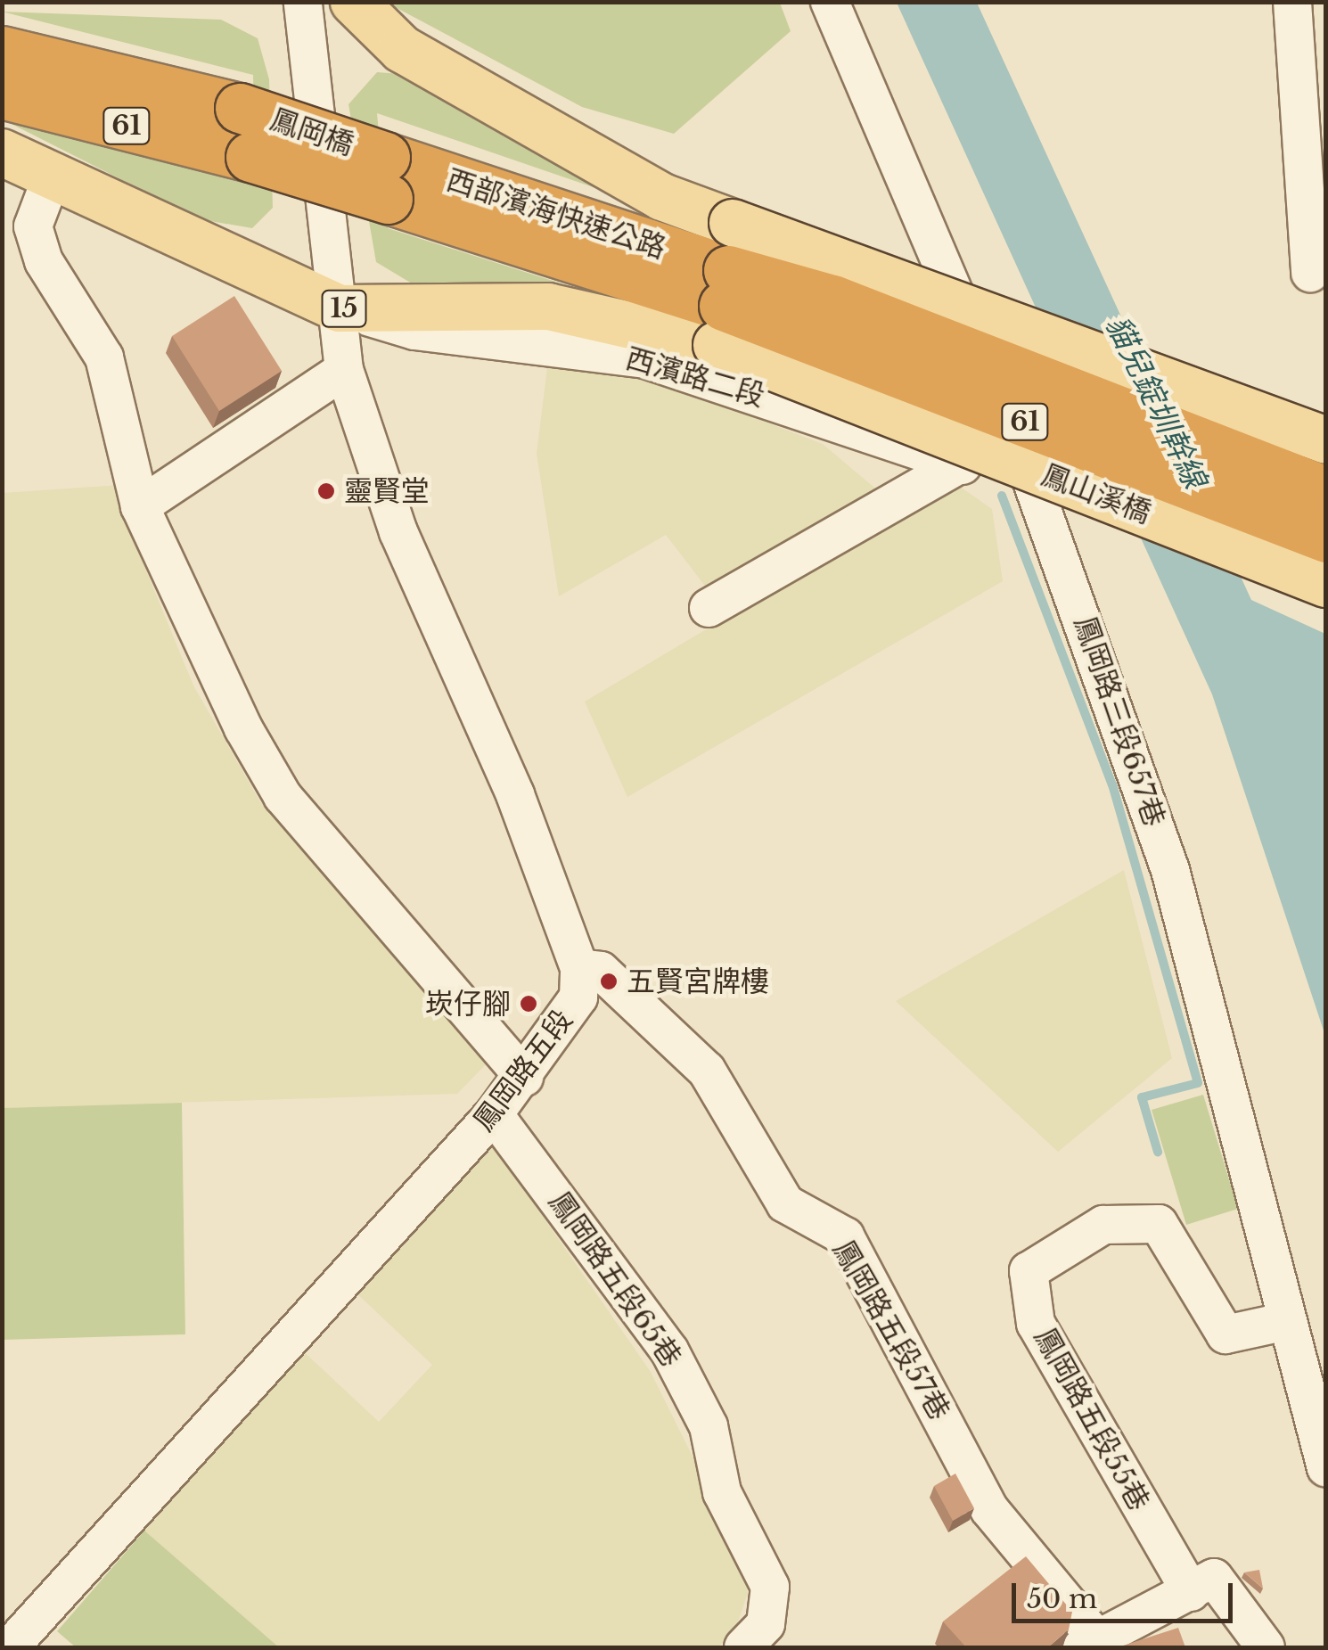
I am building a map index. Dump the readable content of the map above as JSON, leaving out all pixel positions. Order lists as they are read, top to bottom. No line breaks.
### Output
{"streets":{"highway":["61","鳳岡橋","西部濱海快速公路","鳳山溪橋"],"main road":["15","西濱路二段"],"street":["鳳岡路三段657巷","鳳岡路五段","鳳岡路五段65巷","鳳岡路五段57巷","鳳岡路五段55巷"]},"crossings":[["61","西部濱海快速公路"],["61","西濱路二段"],["61","鳳山溪橋"],["鳳岡橋","西部濱海快速公路"],["西部濱海快速公路","西濱路二段"],["西部濱海快速公路","鳳山溪橋"],["西濱路二段","鳳山溪橋"],["西濱路二段","鳳岡路三段657巷"],["鳳岡路三段657巷","鳳岡路五段55巷"],["鳳岡路五段","鳳岡路五段65巷"],["鳳岡路五段","鳳岡路五段57巷"]],"water":["貓兒錠圳幹線"],"places":["靈賢堂","五賢宮牌樓","崁仔腳"],"scale_bar":"50 m"}
